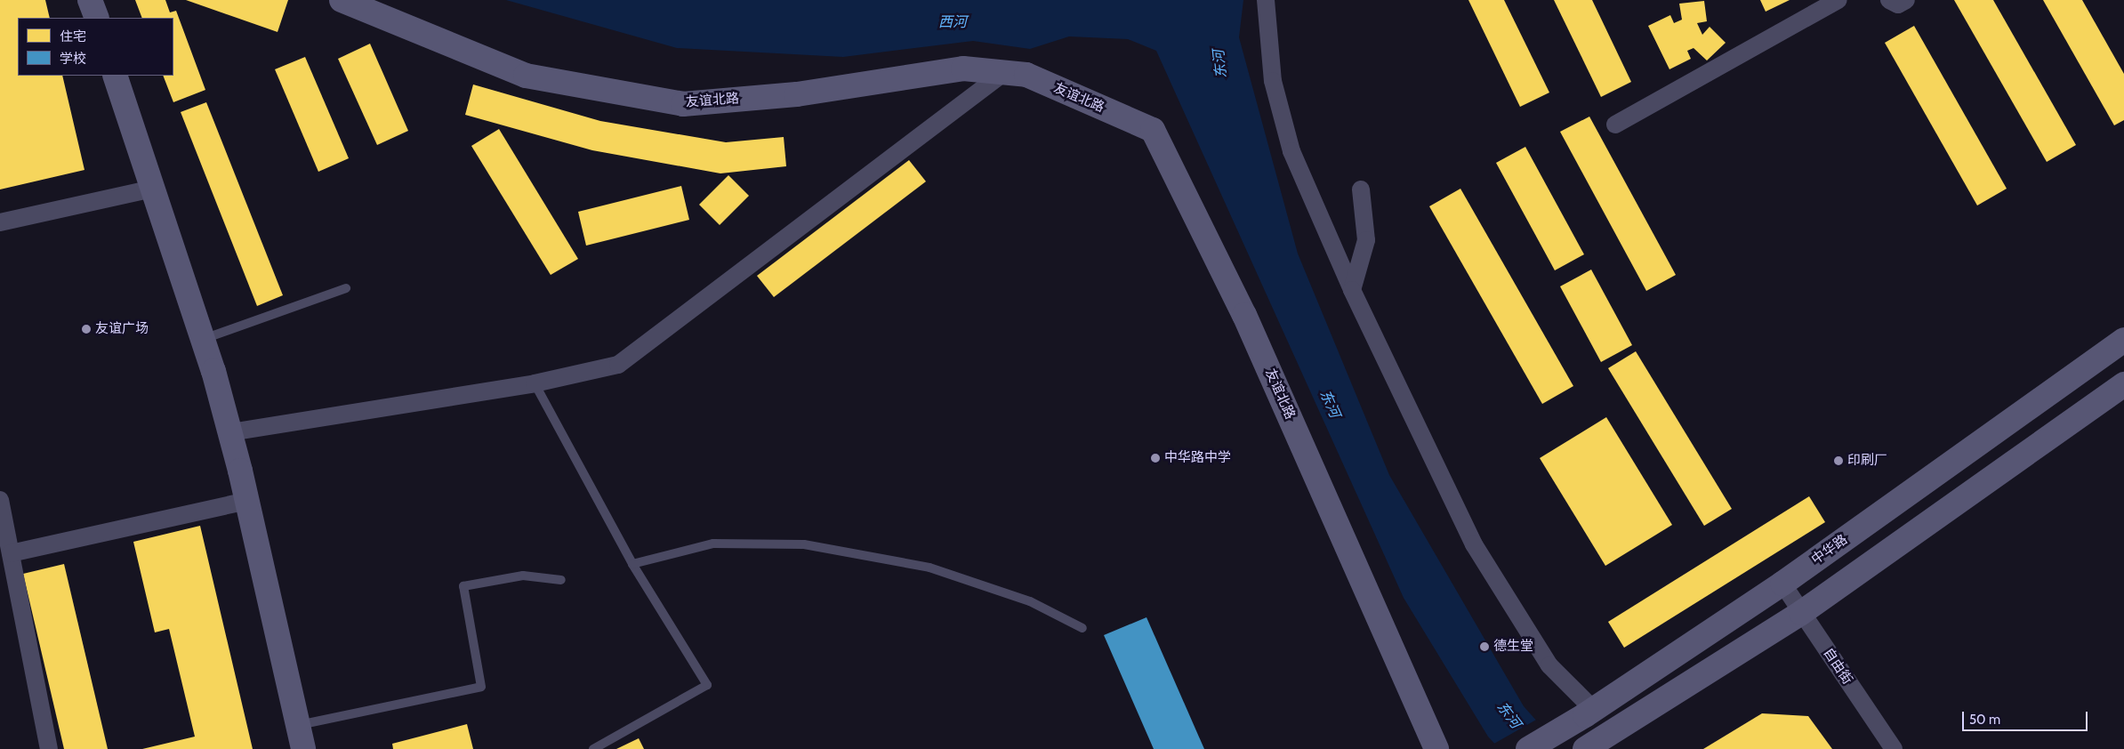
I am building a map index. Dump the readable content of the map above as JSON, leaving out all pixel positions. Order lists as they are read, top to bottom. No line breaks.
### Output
{"streets":{"street":["友谊北路","中华路","自由街"]},"crossings":[["中华路","自由街"]],"water":["西河","东河"],"places":["友谊广场","中华路中学","印刷厂","德生堂"],"legend":["住宅","学校"],"scale_bar":"50 m"}
